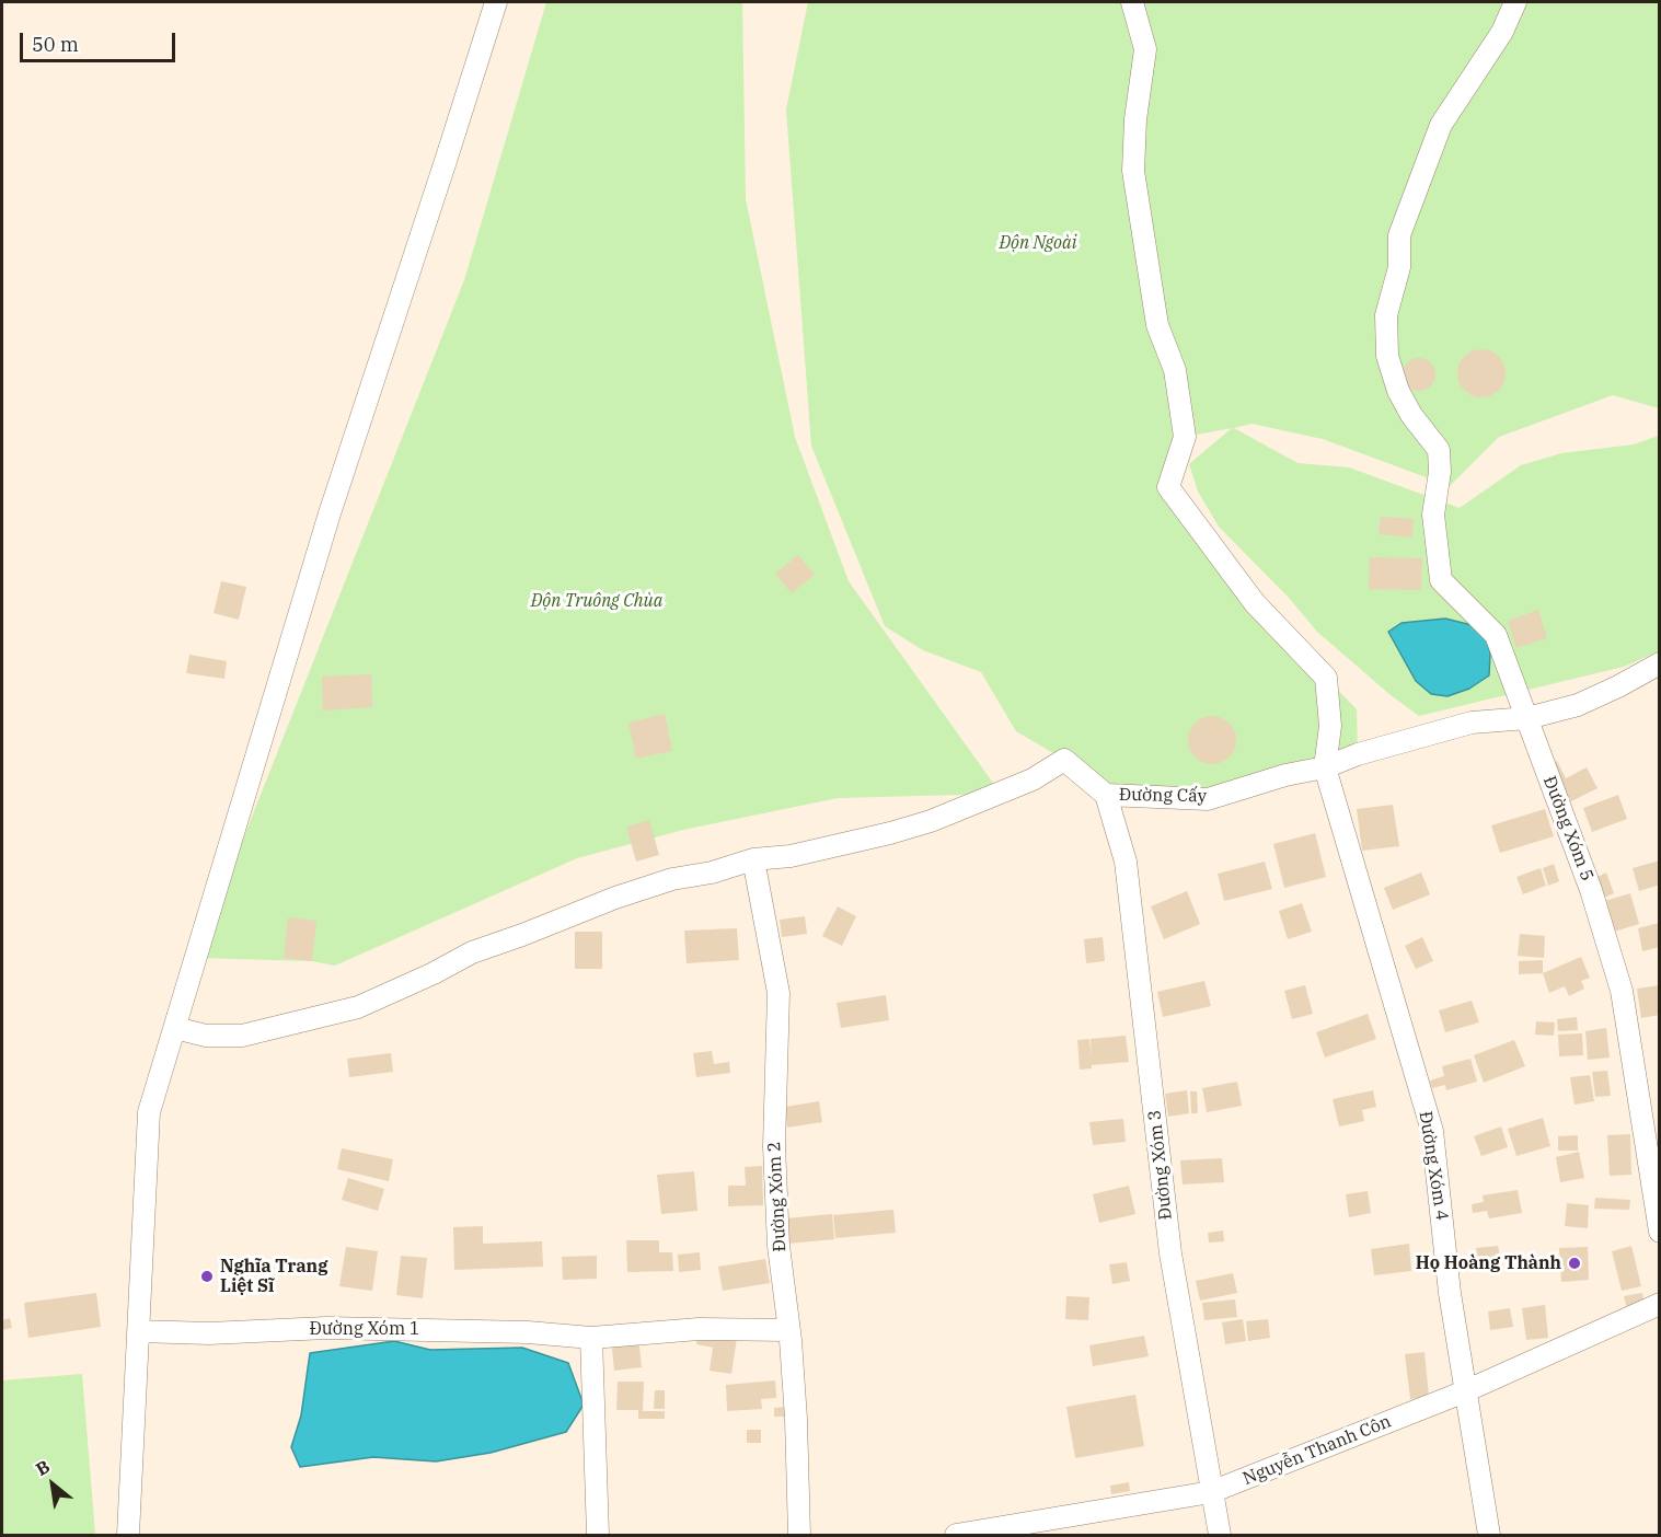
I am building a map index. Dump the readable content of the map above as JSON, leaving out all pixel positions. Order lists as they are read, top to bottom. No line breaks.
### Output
{"streets":{"street":["Đường Cấy","Đường Xóm 5","Đường Xóm 3","Đường Xóm 4","Đường Xóm 2","Đường Xóm 1","Nguyễn Thanh Côn"]},"crossings":[["Đường Cấy","Đường Xóm 5"],["Đường Cấy","Đường Xóm 3"],["Đường Cấy","Đường Xóm 4"],["Đường Cấy","Đường Xóm 2"],["Đường Xóm 3","Nguyễn Thanh Côn"],["Đường Xóm 4","Nguyễn Thanh Côn"],["Đường Xóm 2","Đường Xóm 1"]],"parks":["Độn Ngoài","Độn Truông Chùa"],"places":["Họ Hoàng Thành","Nghĩa Trang Liệt Sĩ"],"scale_bar":"50 m","north":"top left"}
